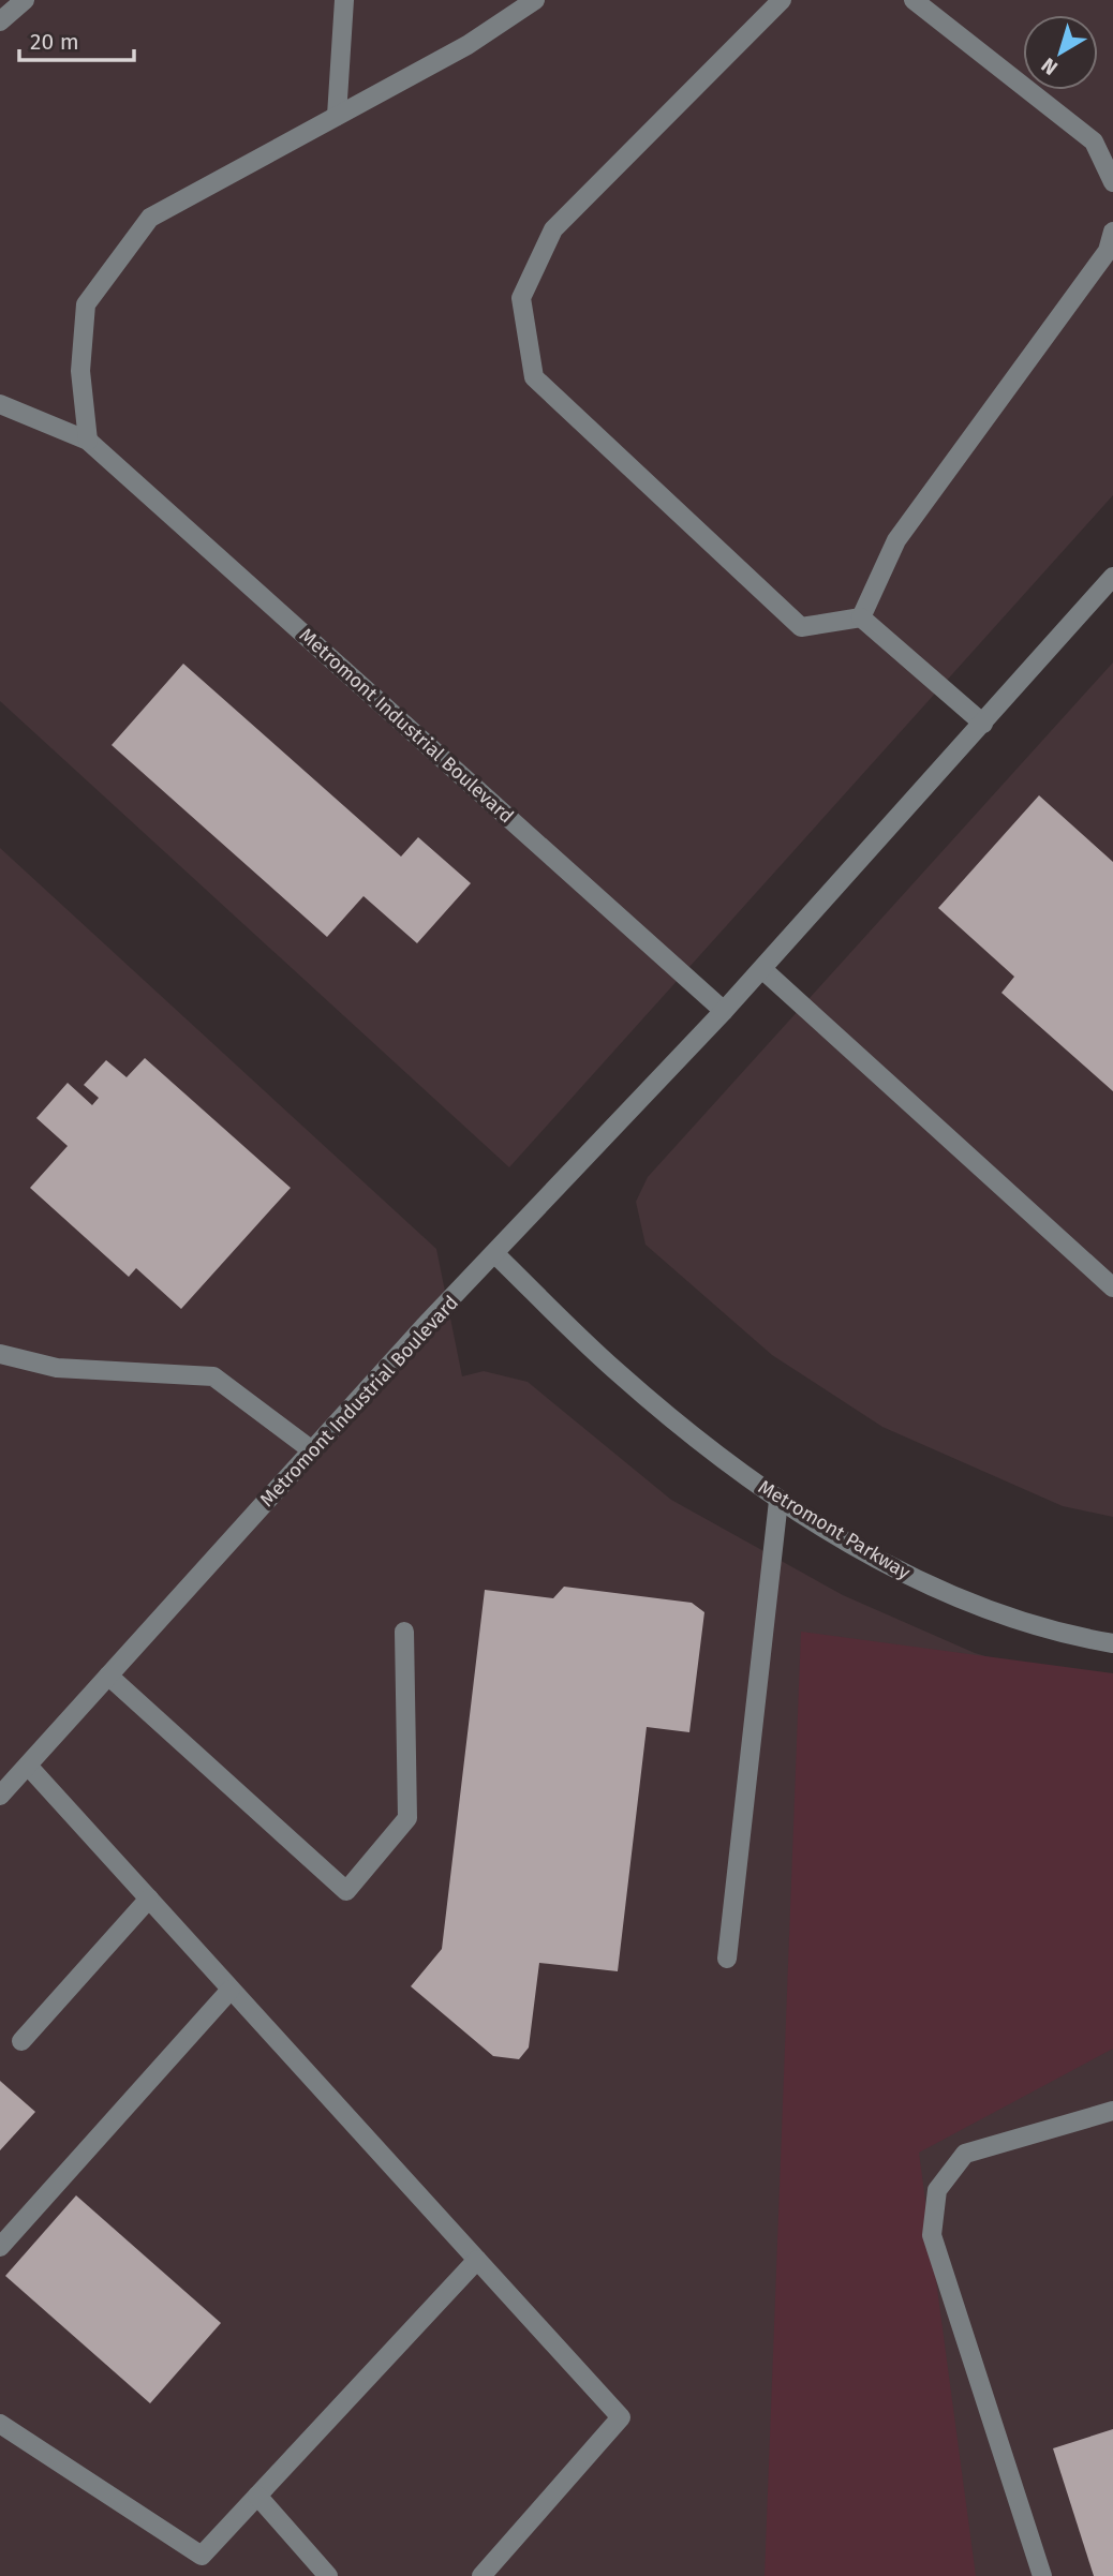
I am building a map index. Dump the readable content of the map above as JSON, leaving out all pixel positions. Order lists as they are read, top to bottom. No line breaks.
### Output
{"streets":{"street":["Metromont Industrial Boulevard","Metromont Parkway"]},"crossings":[["Metromont Industrial Boulevard","Metromont Parkway"]],"scale_bar":"20 m","north":"bottom left"}
